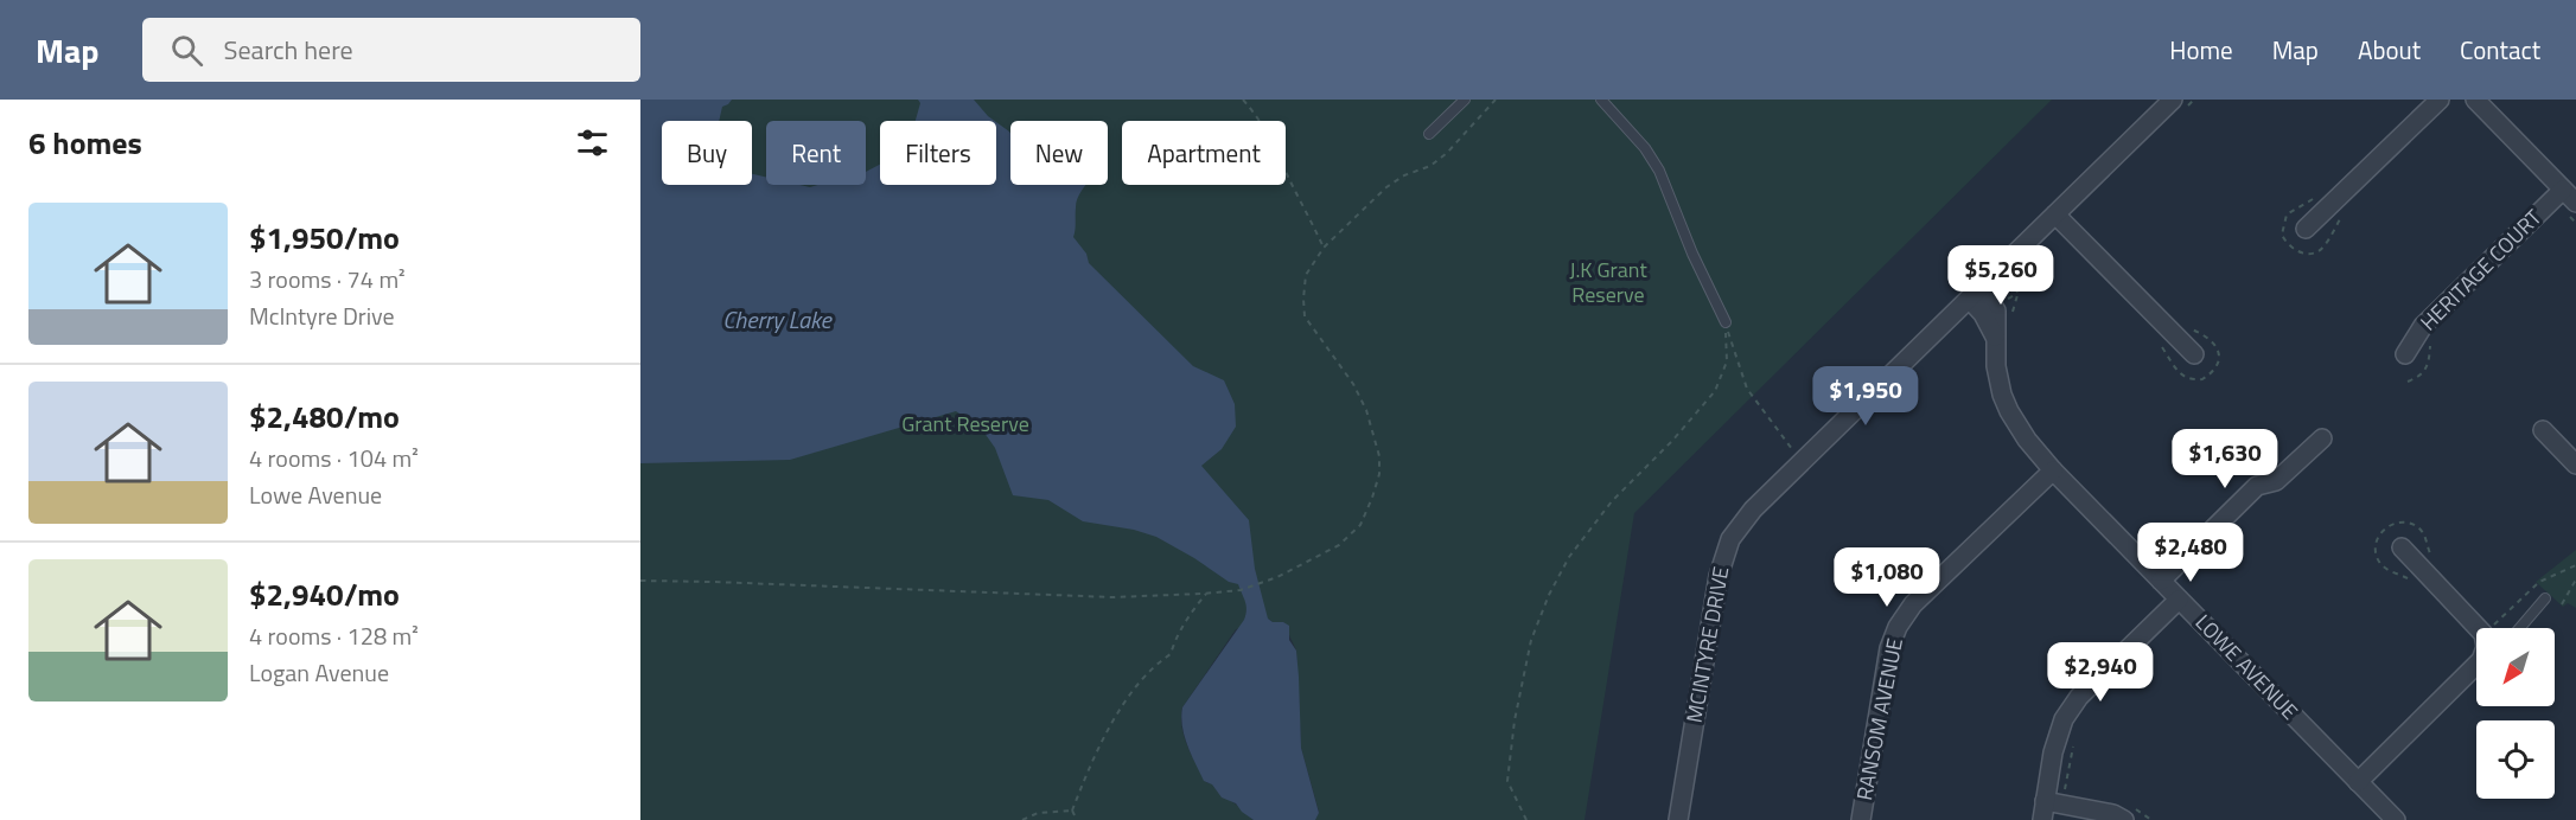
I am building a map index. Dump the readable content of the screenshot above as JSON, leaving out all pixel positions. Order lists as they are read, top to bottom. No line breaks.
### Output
{"streets":{"street":["HERITAGE COURT","MCINTYRE DRIVE","LOWE AVENUE","RANSOM AVENUE"]},"crossings":[["MCINTYRE DRIVE","LOWE AVENUE"],["LOWE AVENUE","RANSOM AVENUE"]],"water":["Cherry Lake"],"parks":["J.K Grant Reserve","Grant Reserve"],"north":"bottom left","page":{"header":"Map","search":"Search here","nav":["Home","Map","About","Contact"],"heading":"6 homes","chip":["Buy","Rent","Filters","New","Apartment"],"list":[{"name":"$1,950/mo","note":"3 rooms · 74 m² · McIntyre Drive"},{"name":"$2,480/mo","note":"4 rooms · 104 m² · Lowe Avenue"},{"name":"$2,940/mo","note":"4 rooms · 128 m² · Logan Avenue"}],"price":["$5,260","$1,950","$1,630","$2,480","$1,080","$2,940"]}}
